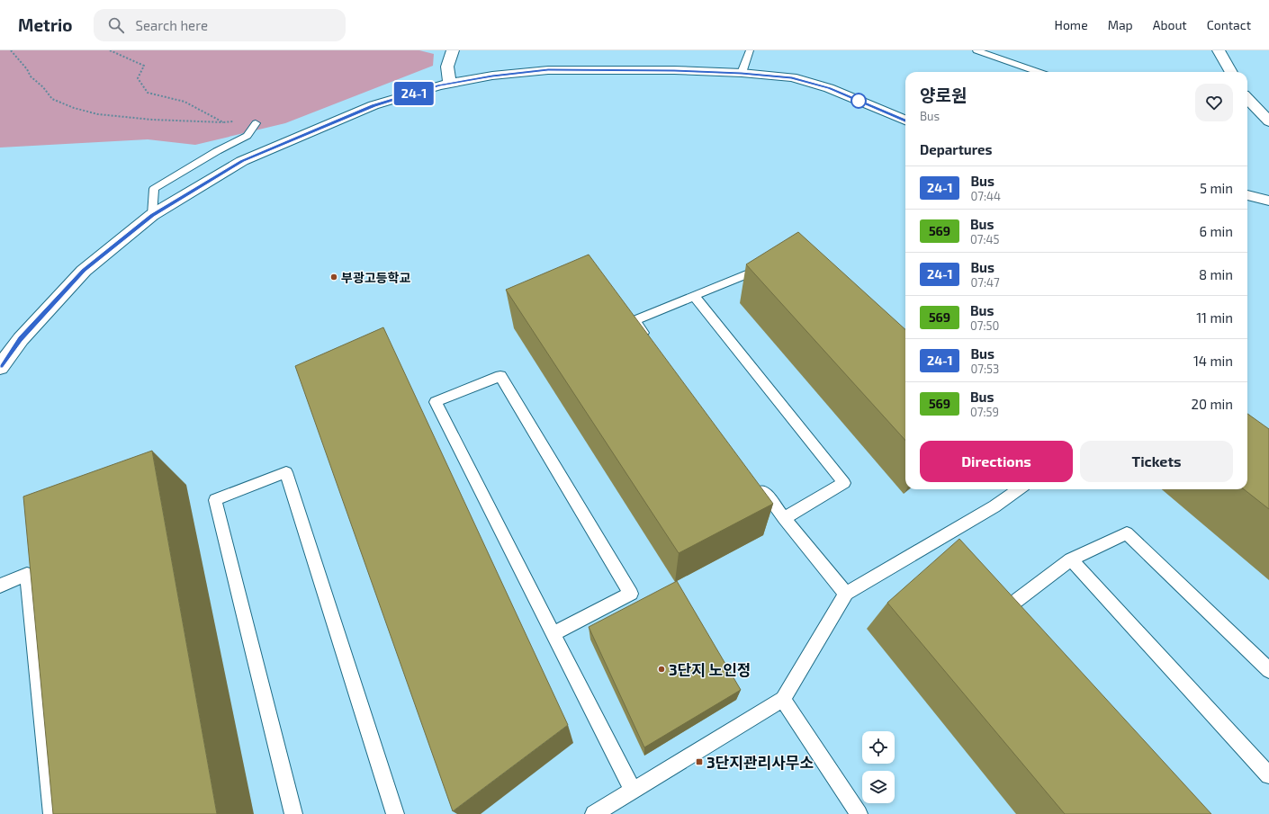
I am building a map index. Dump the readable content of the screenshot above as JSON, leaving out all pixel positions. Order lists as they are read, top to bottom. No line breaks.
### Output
{"places":{"other":["부광고등학교","3단지 노인정"],"transit":["3단지관리사무소"]},"lines":["bus line 24-1"],"page":{"header":"Metrio","search":"Search here","nav":["Home","Map","About","Contact"],"on_map":"24-1","heading":[["양로원","Bus"],"Departures"],"list":[{"mark":"24-1","name":"Bus","note":"07:44","value":"5 min"},{"mark":"569","name":"Bus","note":"07:45","value":"6 min"},{"mark":"24-1","name":"Bus","note":"07:47","value":"8 min"},{"mark":"569","name":"Bus","note":"07:50","value":"11 min"},{"mark":"24-1","name":"Bus","note":"07:53","value":"14 min"},{"mark":"569","name":"Bus","note":"07:59","value":"20 min"}],"buttons":["Directions","Tickets"]}}
